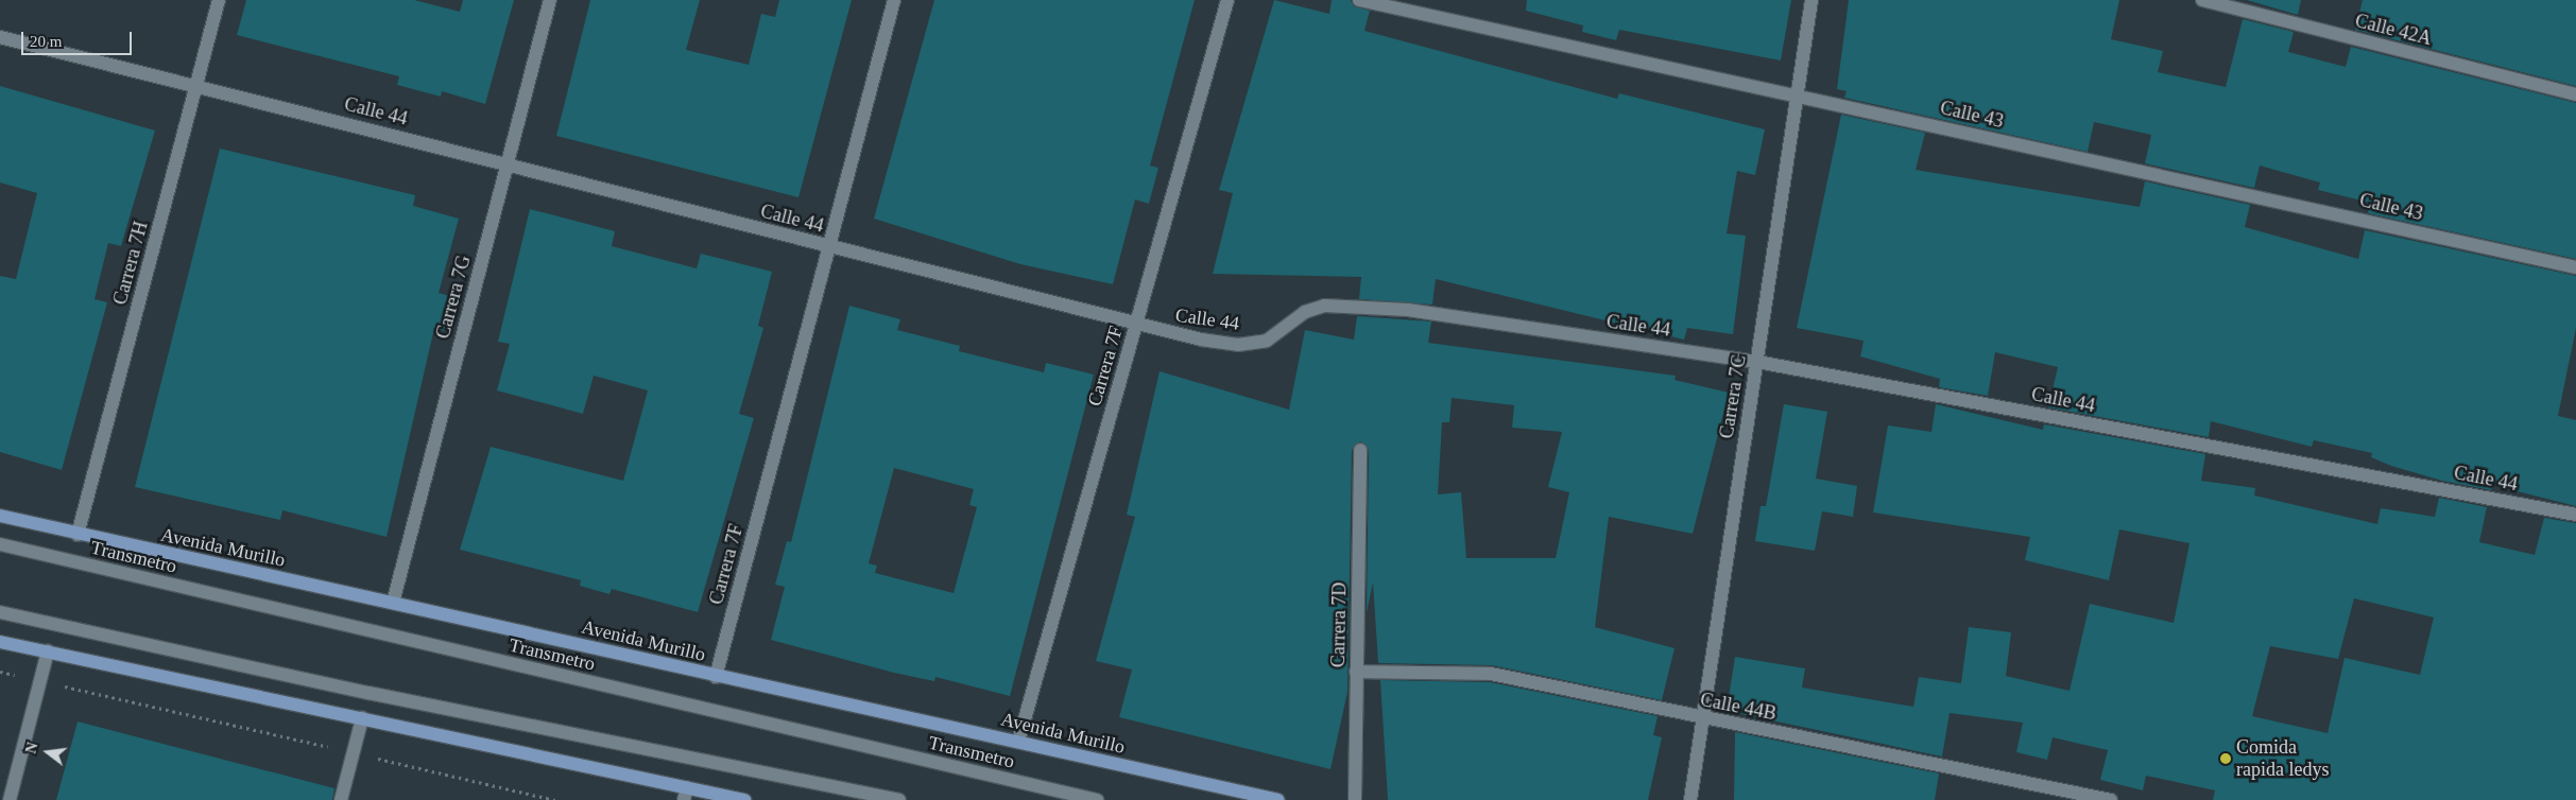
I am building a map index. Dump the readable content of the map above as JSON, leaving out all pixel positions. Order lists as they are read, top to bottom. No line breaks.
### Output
{"streets":{"main road":["Avenida Murillo"],"street":["Calle 42A","Calle 44","Calle 43","Carrera 7H","Carrera 7G","Carrera 7F","Carrera 7C","Transmetro","Carrera 7D","Calle 44B"]},"crossings":[["Calle 44","Carrera 7H"],["Calle 44","Carrera 7G"],["Calle 44","Carrera 7F"],["Calle 44","Carrera 7C"],["Calle 43","Carrera 7C"],["Carrera 7H","Avenida Murillo"],["Carrera 7G","Avenida Murillo"],["Carrera 7F","Avenida Murillo"],["Carrera 7C","Calle 44B"],["Carrera 7D","Calle 44B"]],"places":["Comida rapida ledys"],"scale_bar":"20 m","north":"left"}
